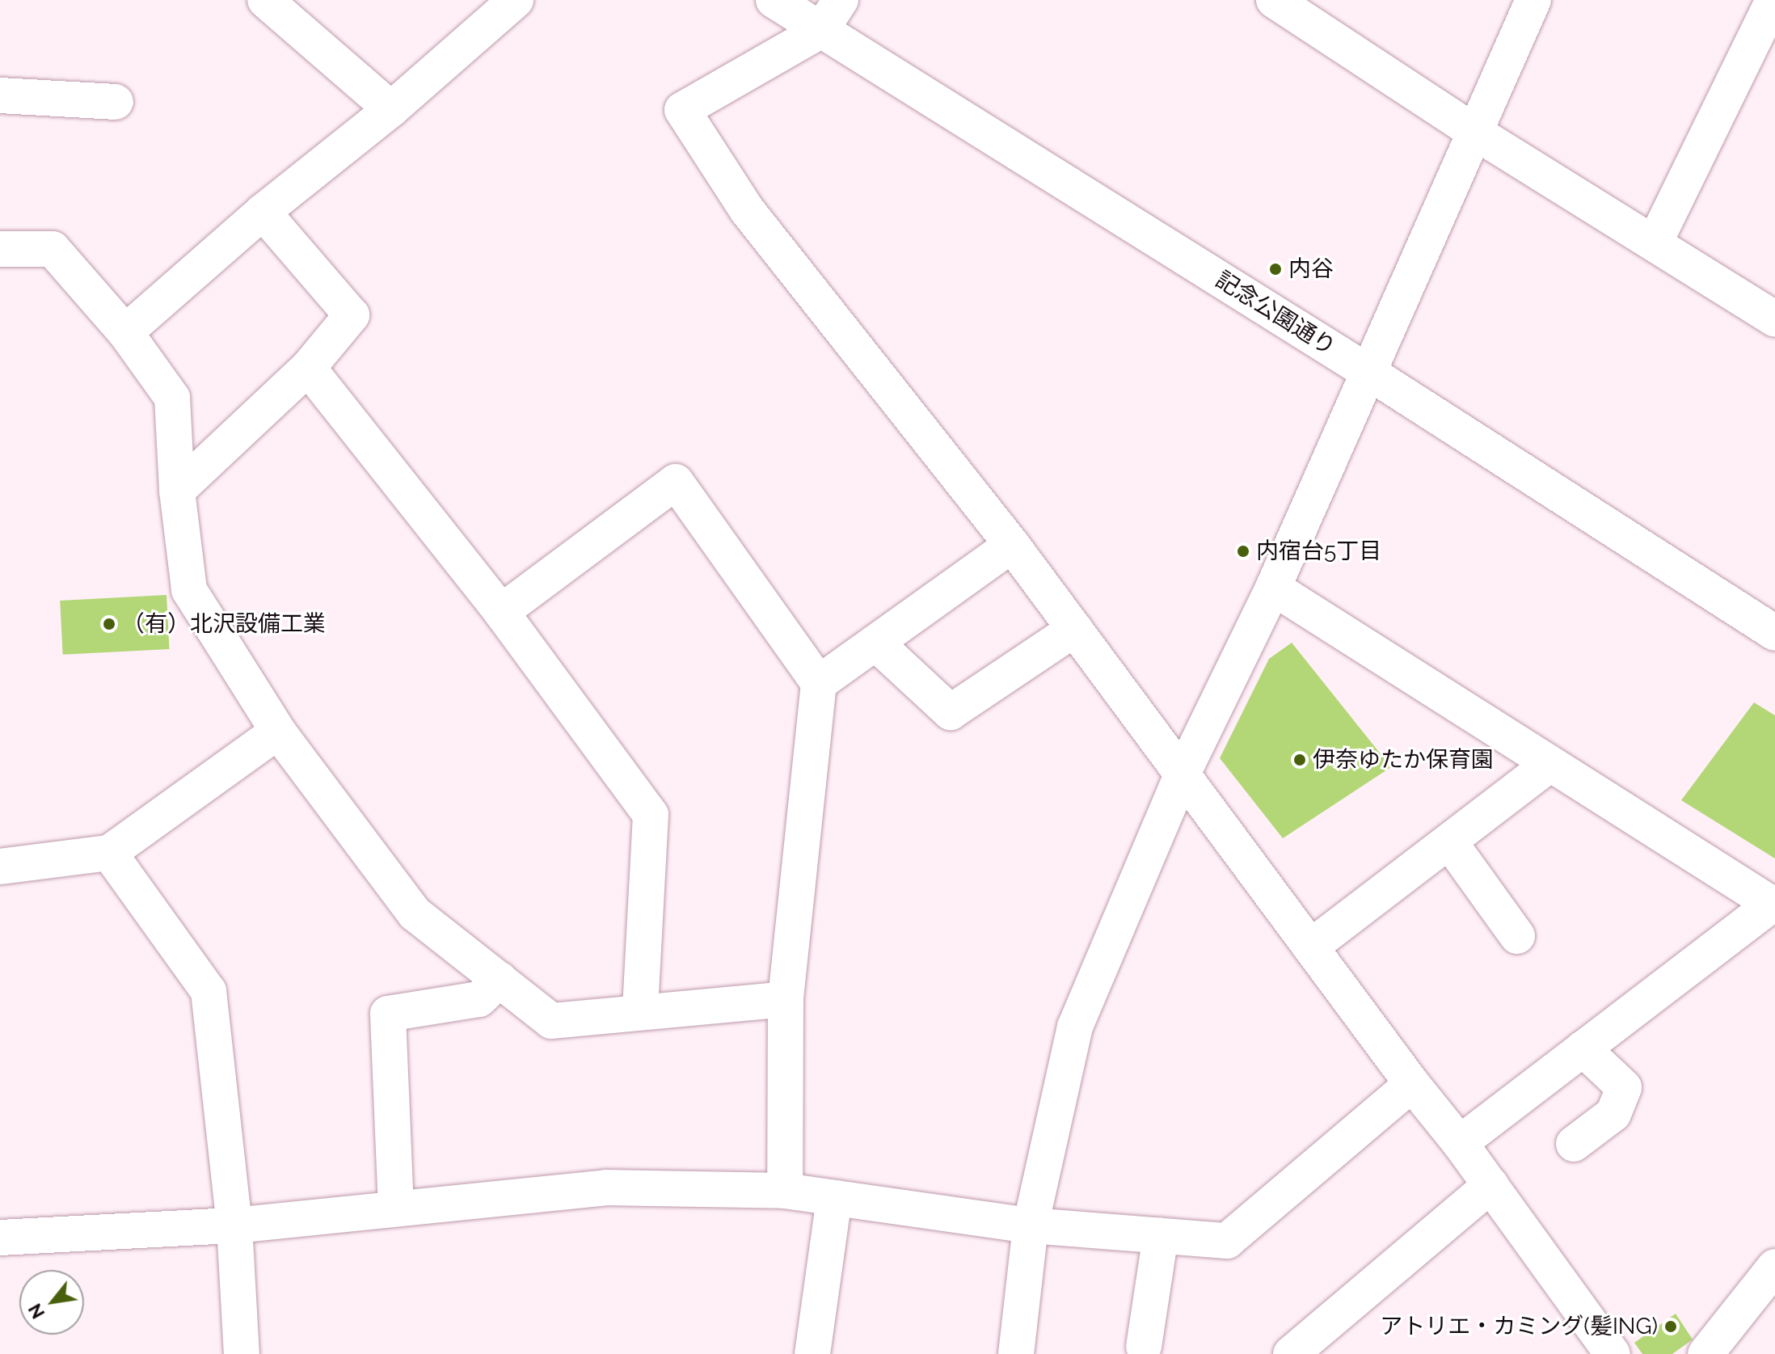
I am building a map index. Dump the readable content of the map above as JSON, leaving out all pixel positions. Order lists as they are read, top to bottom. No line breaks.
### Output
{"streets":{"street":["記念公園通り"]},"places":["内谷","内宿台5丁目","（有）北沢設備工業","伊奈ゆたか保育園","アトリエ・カミング(髪ING)"],"north":"bottom left"}
